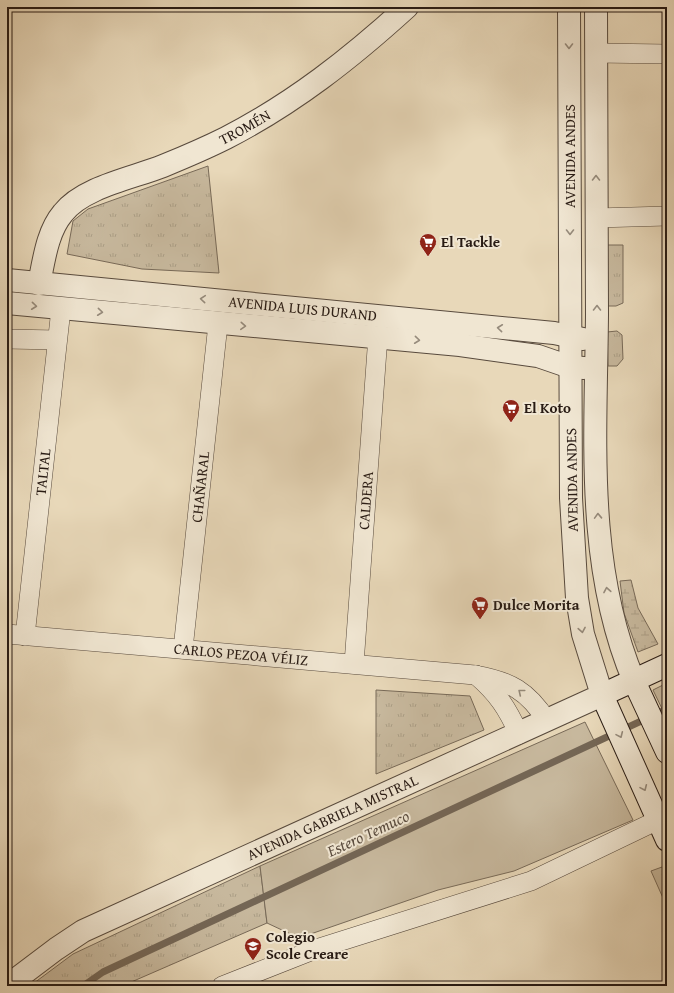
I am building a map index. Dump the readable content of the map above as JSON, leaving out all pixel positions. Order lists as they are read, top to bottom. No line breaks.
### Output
{"streets":{"street":["TROMÉN","AVENIDA ANDES","AVENIDA LUIS DURAND","TALTAL","CHAÑARAL","CALDERA","CARLOS PEZOA VÉLIZ","AVENIDA GABRIELA MISTRAL"]},"crossings":[["TROMÉN","AVENIDA LUIS DURAND"],["AVENIDA ANDES","AVENIDA LUIS DURAND"],["AVENIDA ANDES","AVENIDA GABRIELA MISTRAL"],["AVENIDA LUIS DURAND","TALTAL"],["AVENIDA LUIS DURAND","CHAÑARAL"],["AVENIDA LUIS DURAND","CALDERA"],["TALTAL","CARLOS PEZOA VÉLIZ"],["CHAÑARAL","CARLOS PEZOA VÉLIZ"],["CALDERA","CARLOS PEZOA VÉLIZ"],["CARLOS PEZOA VÉLIZ","AVENIDA GABRIELA MISTRAL"]],"water":["Estero Temuco"],"places":{"supermarket":["El Tackle","El Koto","Dulce Morita"],"school or university":["Colegio Scole Creare"]}}
